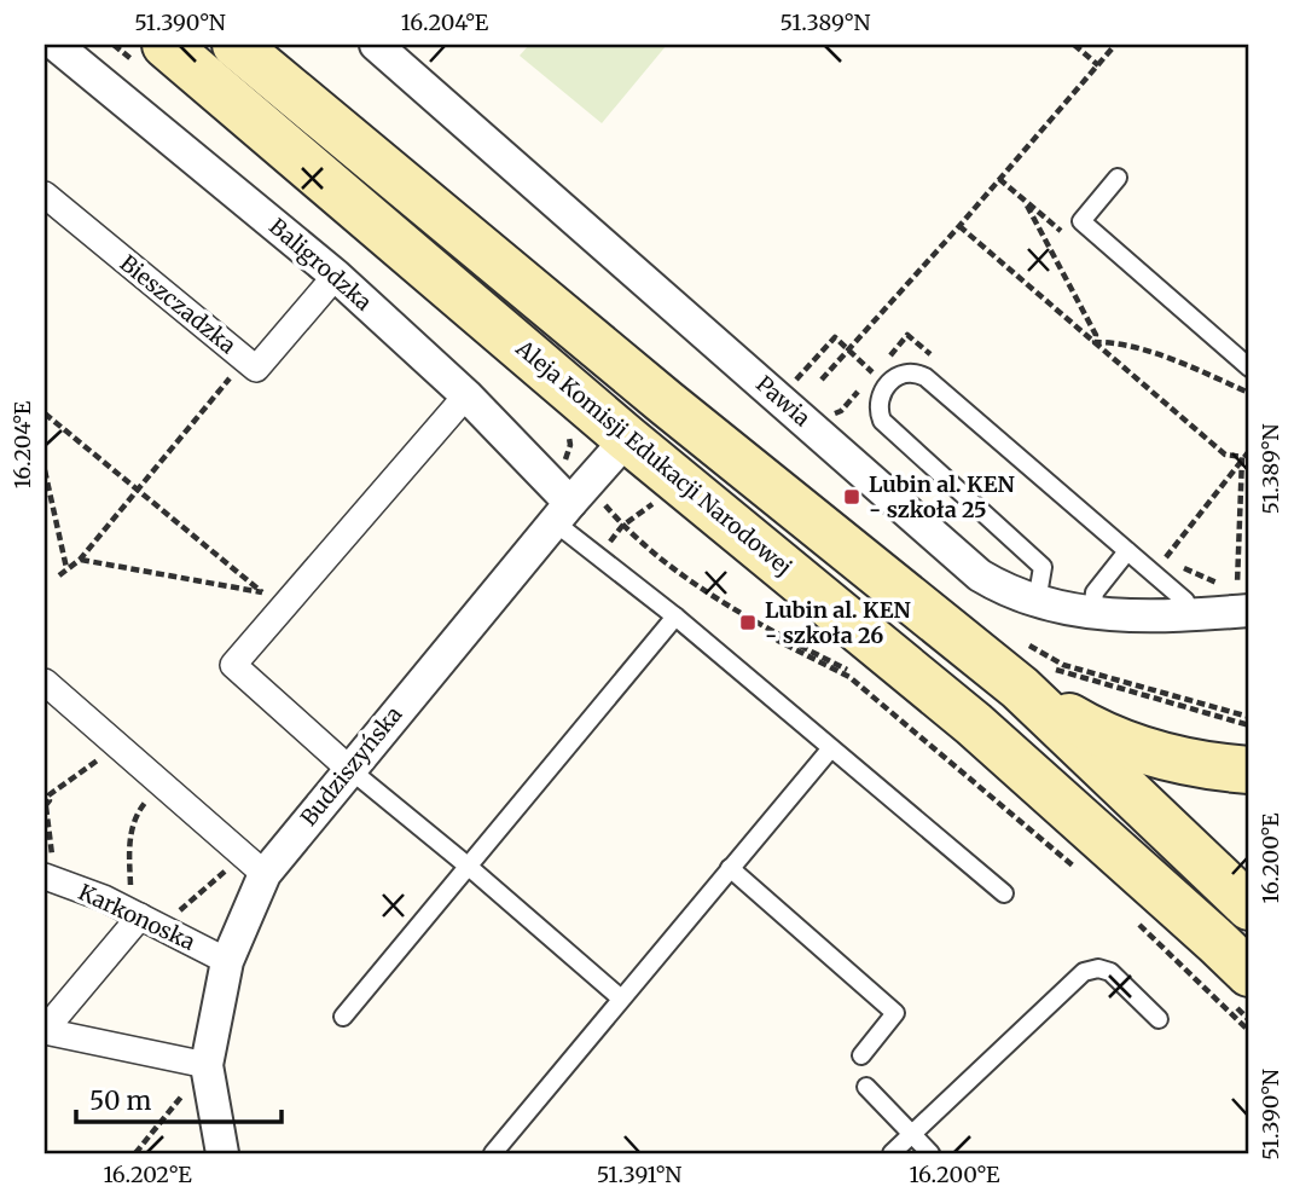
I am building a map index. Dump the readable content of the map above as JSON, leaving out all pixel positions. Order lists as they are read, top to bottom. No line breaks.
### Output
{"streets":{"main road":["Aleja Komisji Edukacji Narodowej"],"street":["Baligrodzka","Bieszczadzka","Pawia","Budziszyńska","Karkonoska"]},"crossings":[["Baligrodzka","Bieszczadzka"],["Baligrodzka","Budziszyńska"],["Aleja Komisji Edukacji Narodowej","Budziszyńska"],["Budziszyńska","Karkonoska"]],"places":{"transit":["Lubin al. KEN - szkoła 25","Lubin al. KEN - szkoła 26"]},"scale_bar":"50 m","coordinates":["51.390°N","16.204°E","51.389°N","16.200°E","16.202°E","51.391°N"]}
